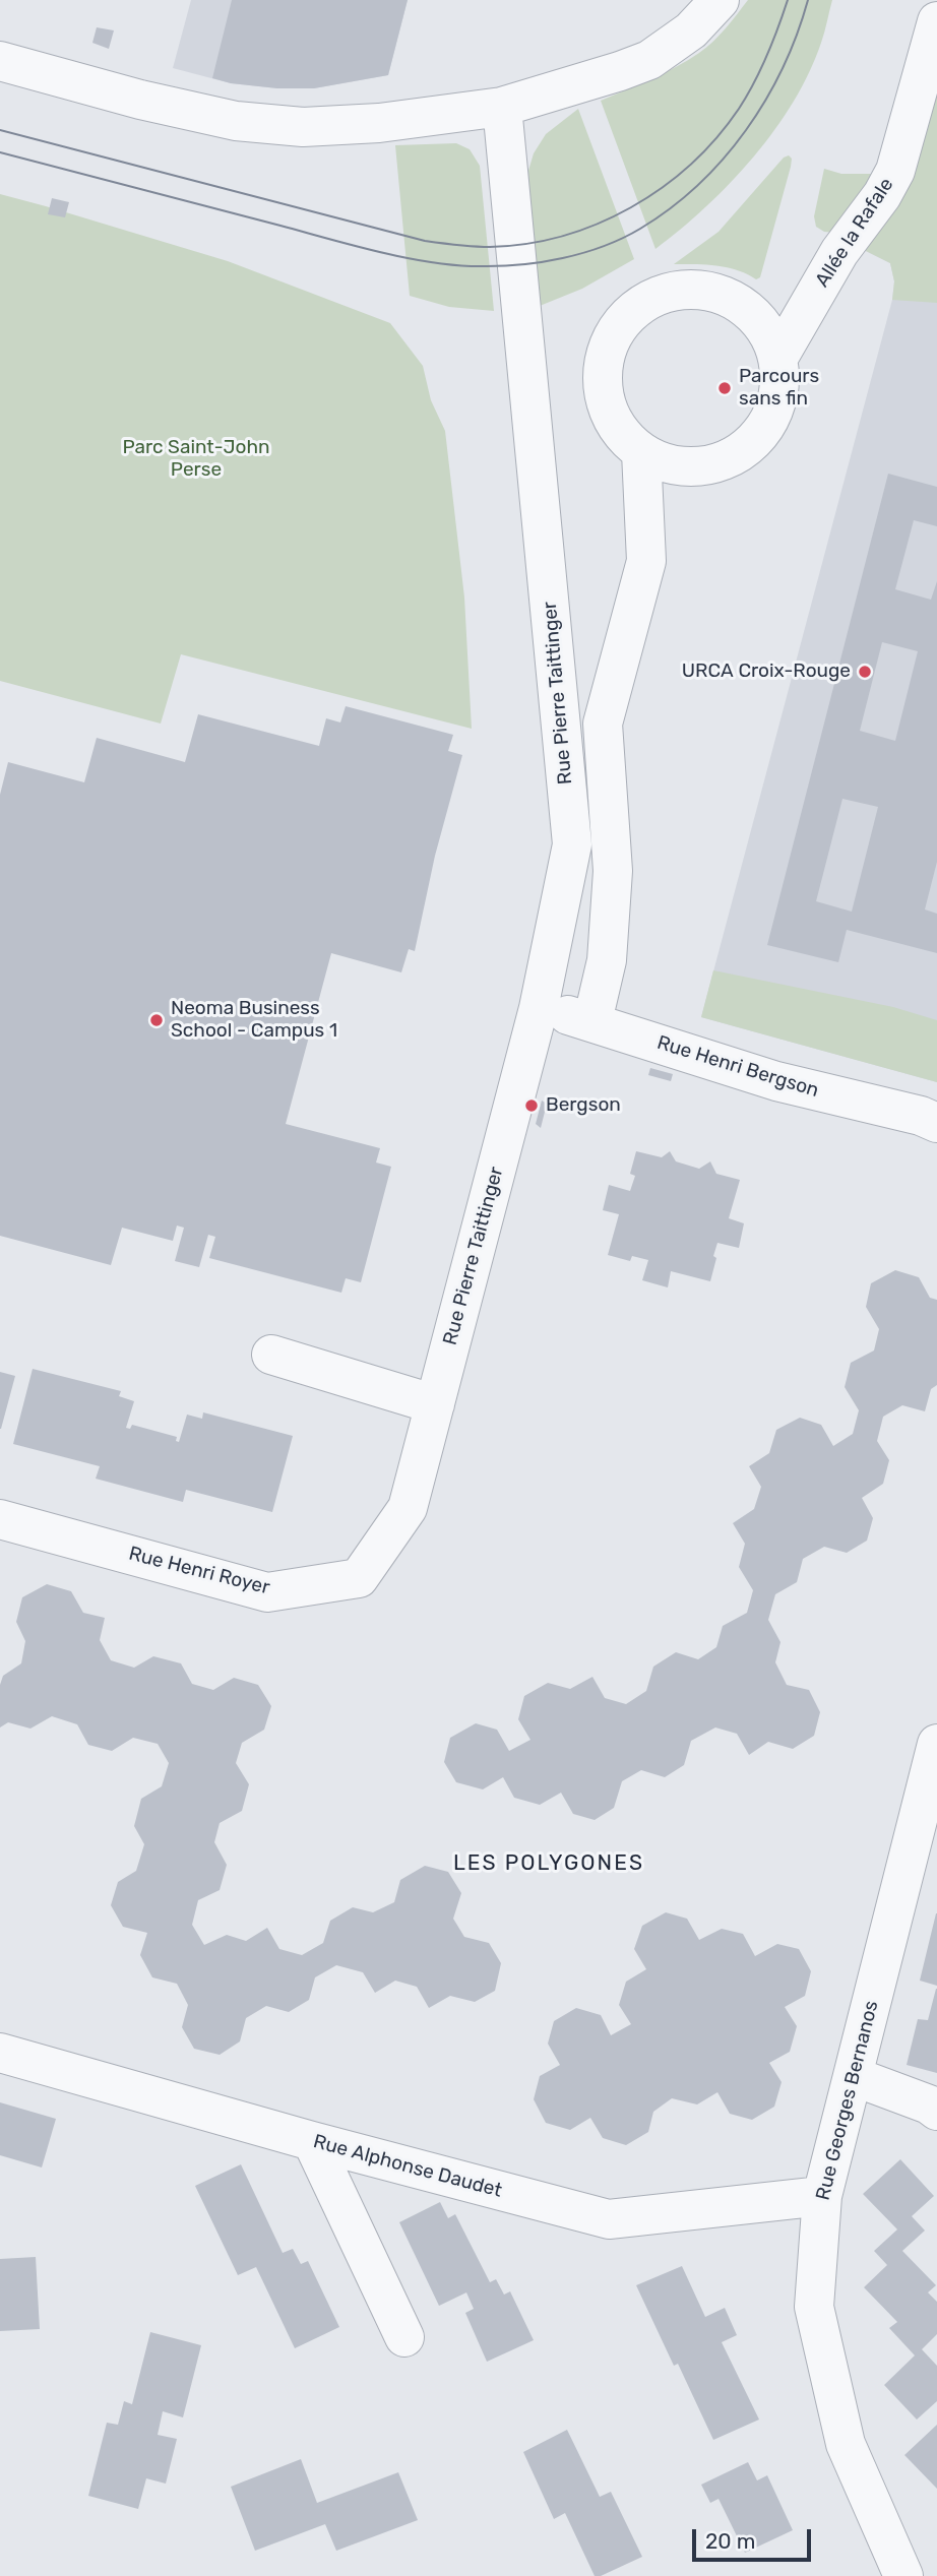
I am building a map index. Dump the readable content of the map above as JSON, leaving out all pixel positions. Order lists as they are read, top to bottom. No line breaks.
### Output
{"streets":{"street":["Allée la Rafale","Rue Pierre Taittinger","Rue Henri Bergson","Rue Henri Royer","Rue Georges Bernanos","Rue Alphonse Daudet"]},"crossings":[["Allée la Rafale","Rue Pierre Taittinger"],["Rue Pierre Taittinger","Rue Henri Bergson"],["Rue Pierre Taittinger","Rue Henri Royer"],["Rue Georges Bernanos","Rue Alphonse Daudet"]],"districts":["LES POLYGONES"],"parks":["Parc Saint-John Perse"],"places":["Parcours sans fin","URCA Croix-Rouge","Neoma Business School - Campus 1","Bergson"],"scale_bar":"20 m"}
